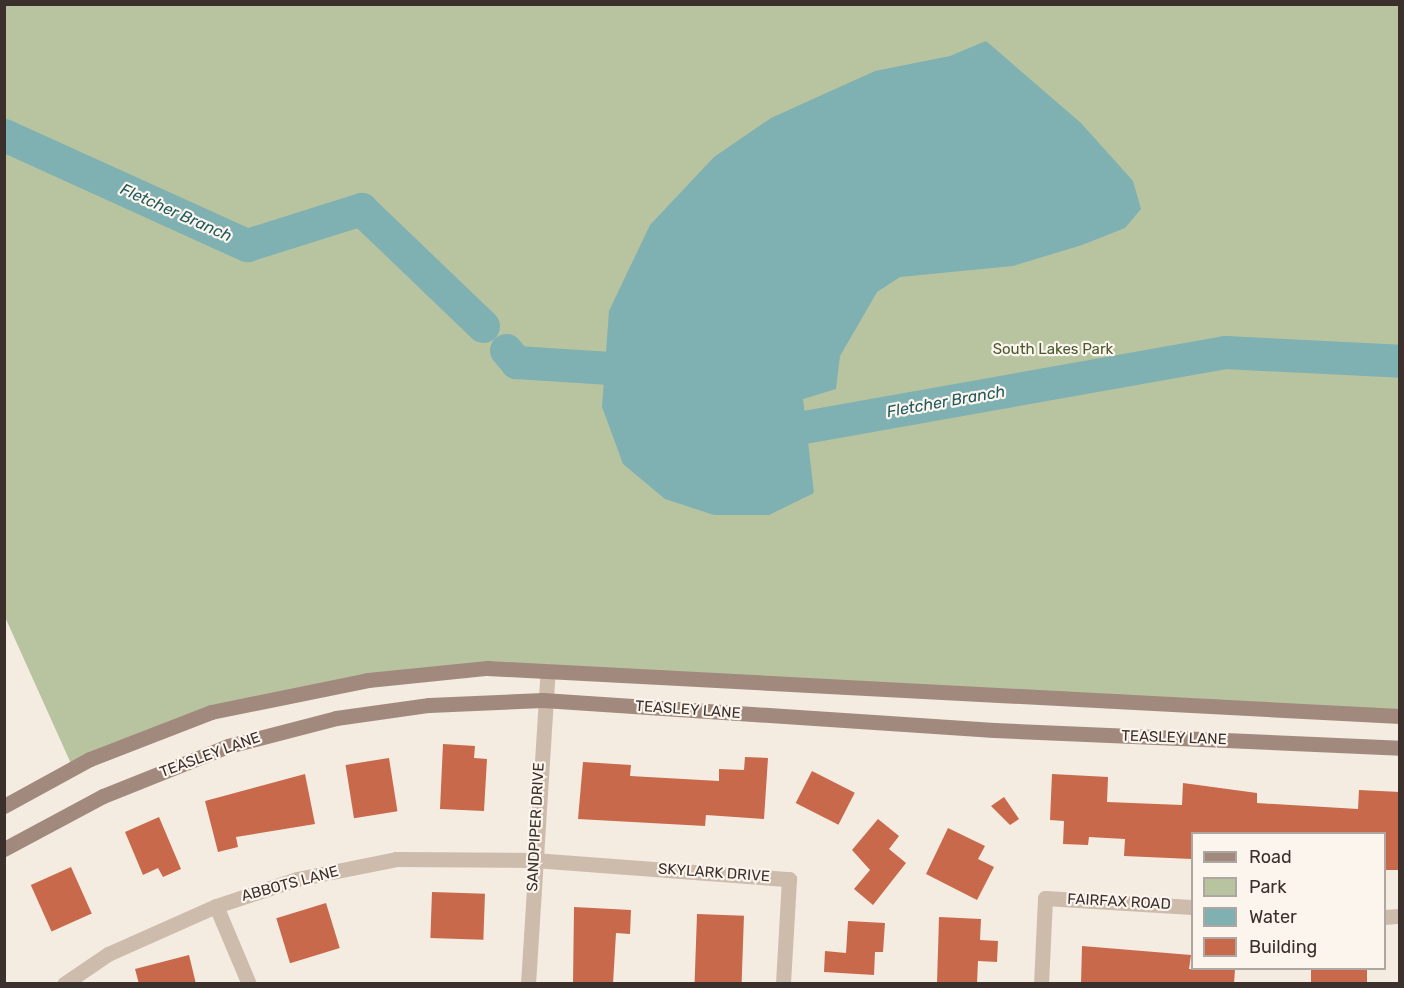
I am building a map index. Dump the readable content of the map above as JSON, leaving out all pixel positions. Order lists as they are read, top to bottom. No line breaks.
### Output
{"streets":{"main road":["TEASLEY LANE"],"street":["SANDPIPER DRIVE","SKYLARK DRIVE","ABBOTS LANE","FAIRFAX ROAD"]},"crossings":[["TEASLEY LANE","SANDPIPER DRIVE"],["SANDPIPER DRIVE","SKYLARK DRIVE"],["SANDPIPER DRIVE","ABBOTS LANE"],["SKYLARK DRIVE","ABBOTS LANE"]],"water":["Fletcher Branch"],"parks":["South Lakes Park"],"legend":["Road","Park","Water","Building"]}
